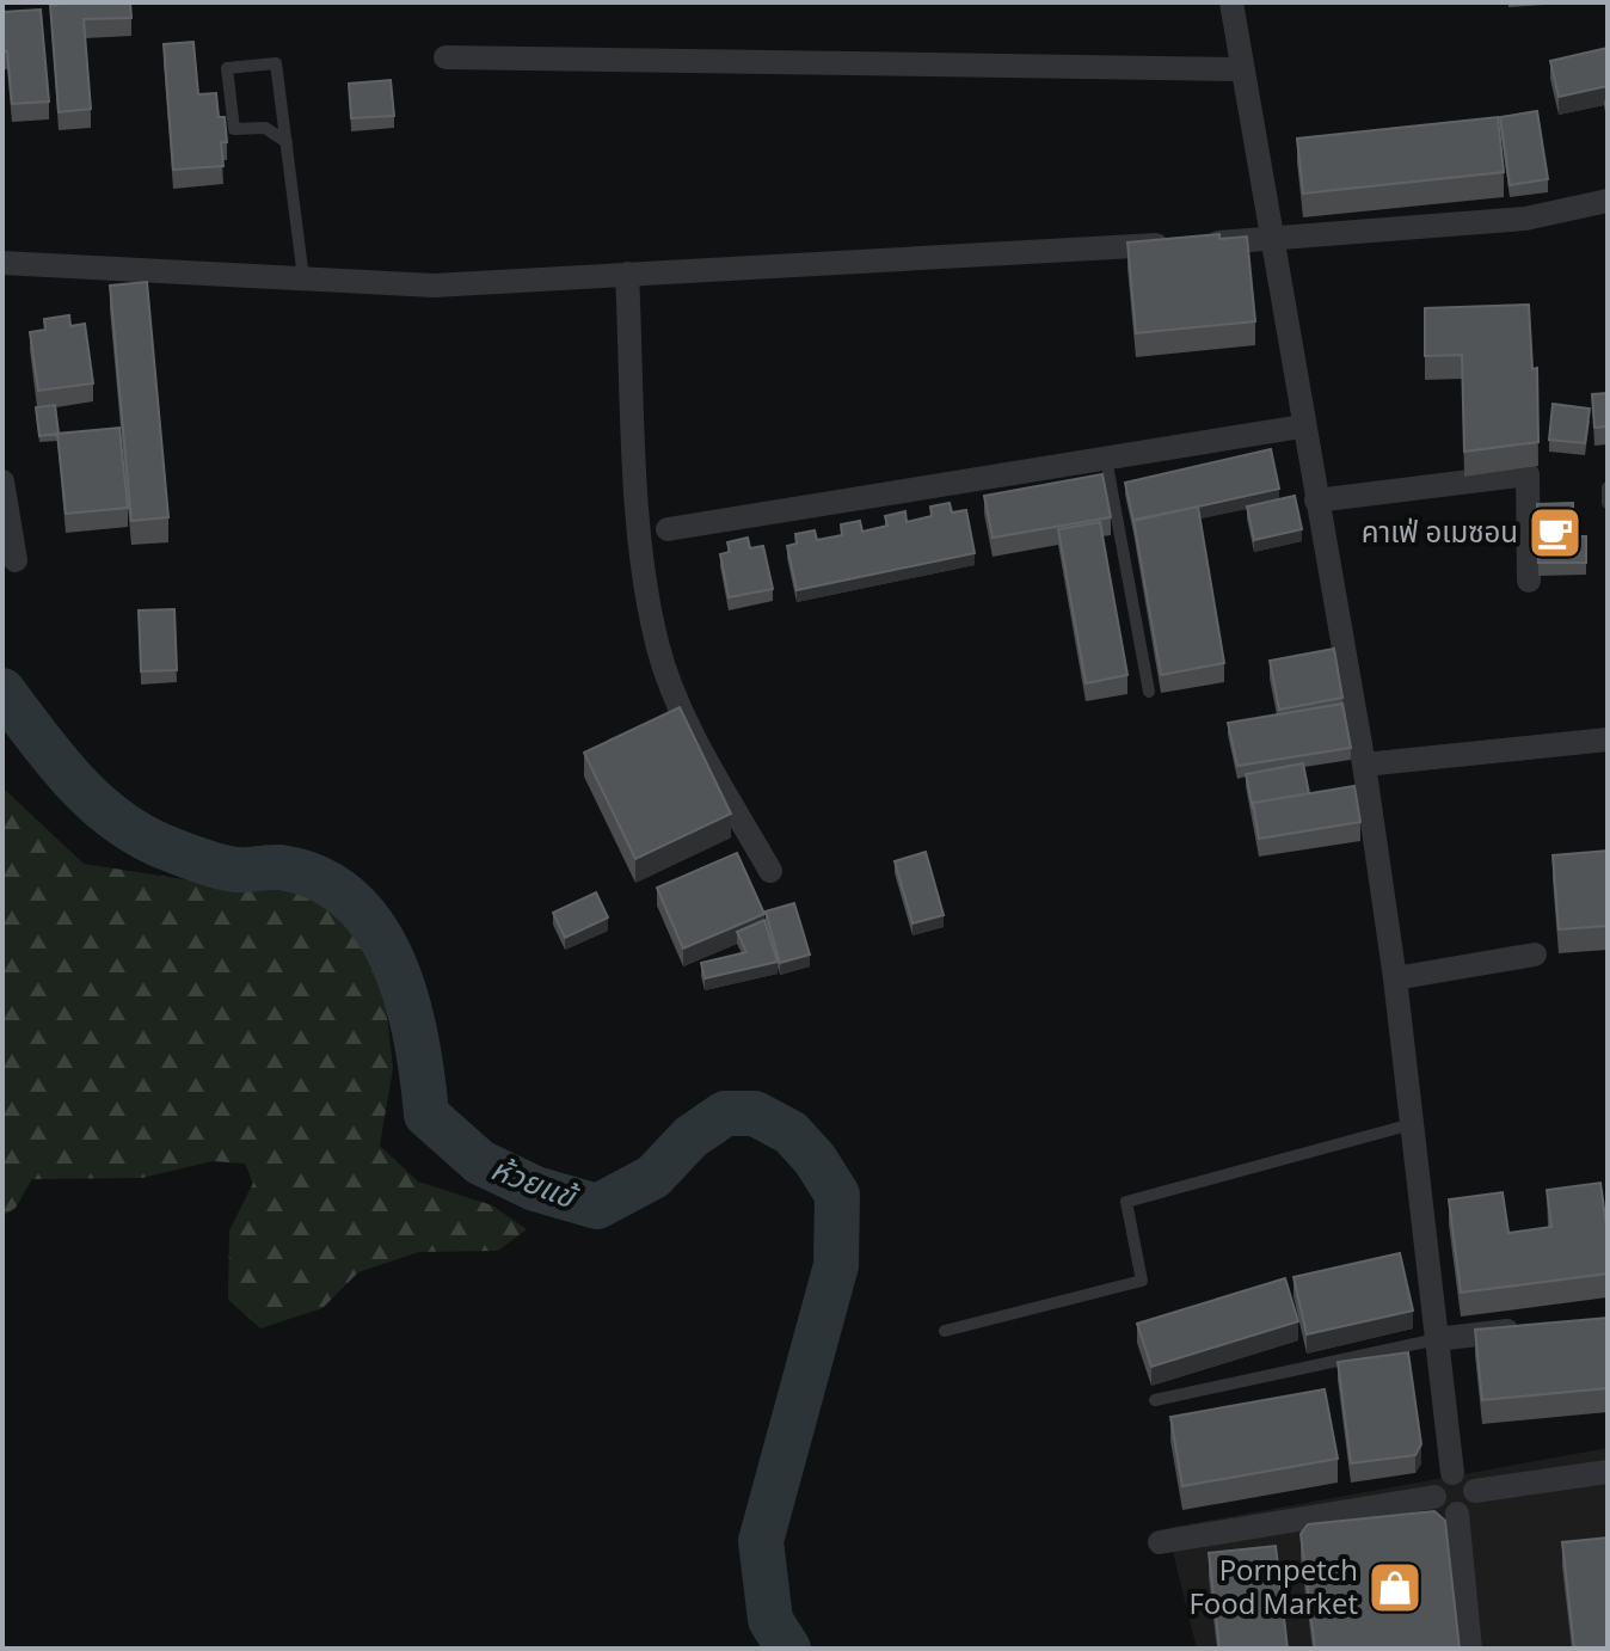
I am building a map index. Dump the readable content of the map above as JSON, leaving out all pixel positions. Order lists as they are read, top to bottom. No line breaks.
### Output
{"water":["ห้วยแข้"],"places":{"cafe":["คาเฟ่ อเมซอน"],"shop":["Pornpetch Food Market"]}}
